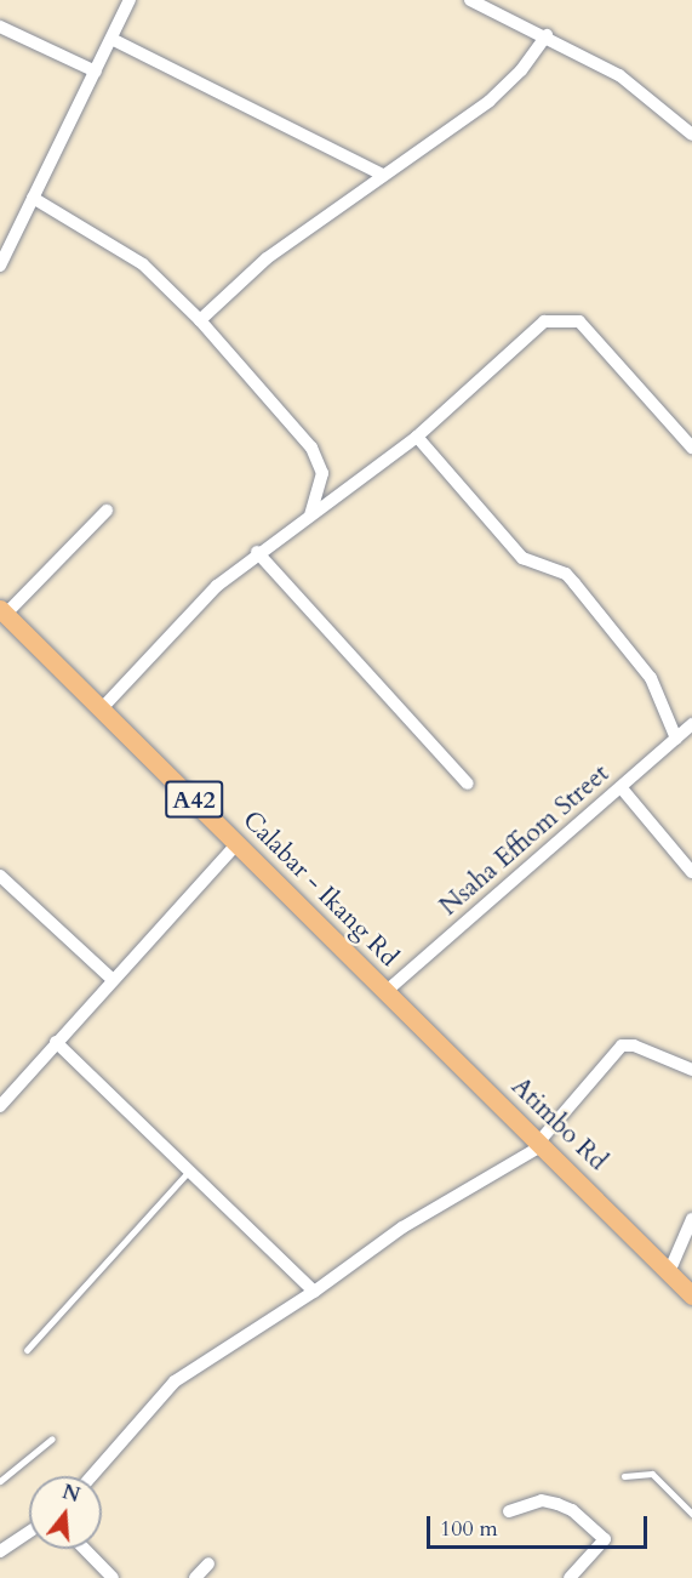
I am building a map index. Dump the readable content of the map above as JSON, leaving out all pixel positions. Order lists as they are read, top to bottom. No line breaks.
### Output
{"streets":{"main road":["A42","Calabar - Ikang Rd","Atimbo Rd"],"street":["Nsaha Effiom Street"]},"crossings":[["Nsaha Effiom Street","Calabar - Ikang Rd"],["Nsaha Effiom Street","Atimbo Rd"],["Calabar - Ikang Rd","Atimbo Rd"]],"scale_bar":"100 m","north":"top"}
